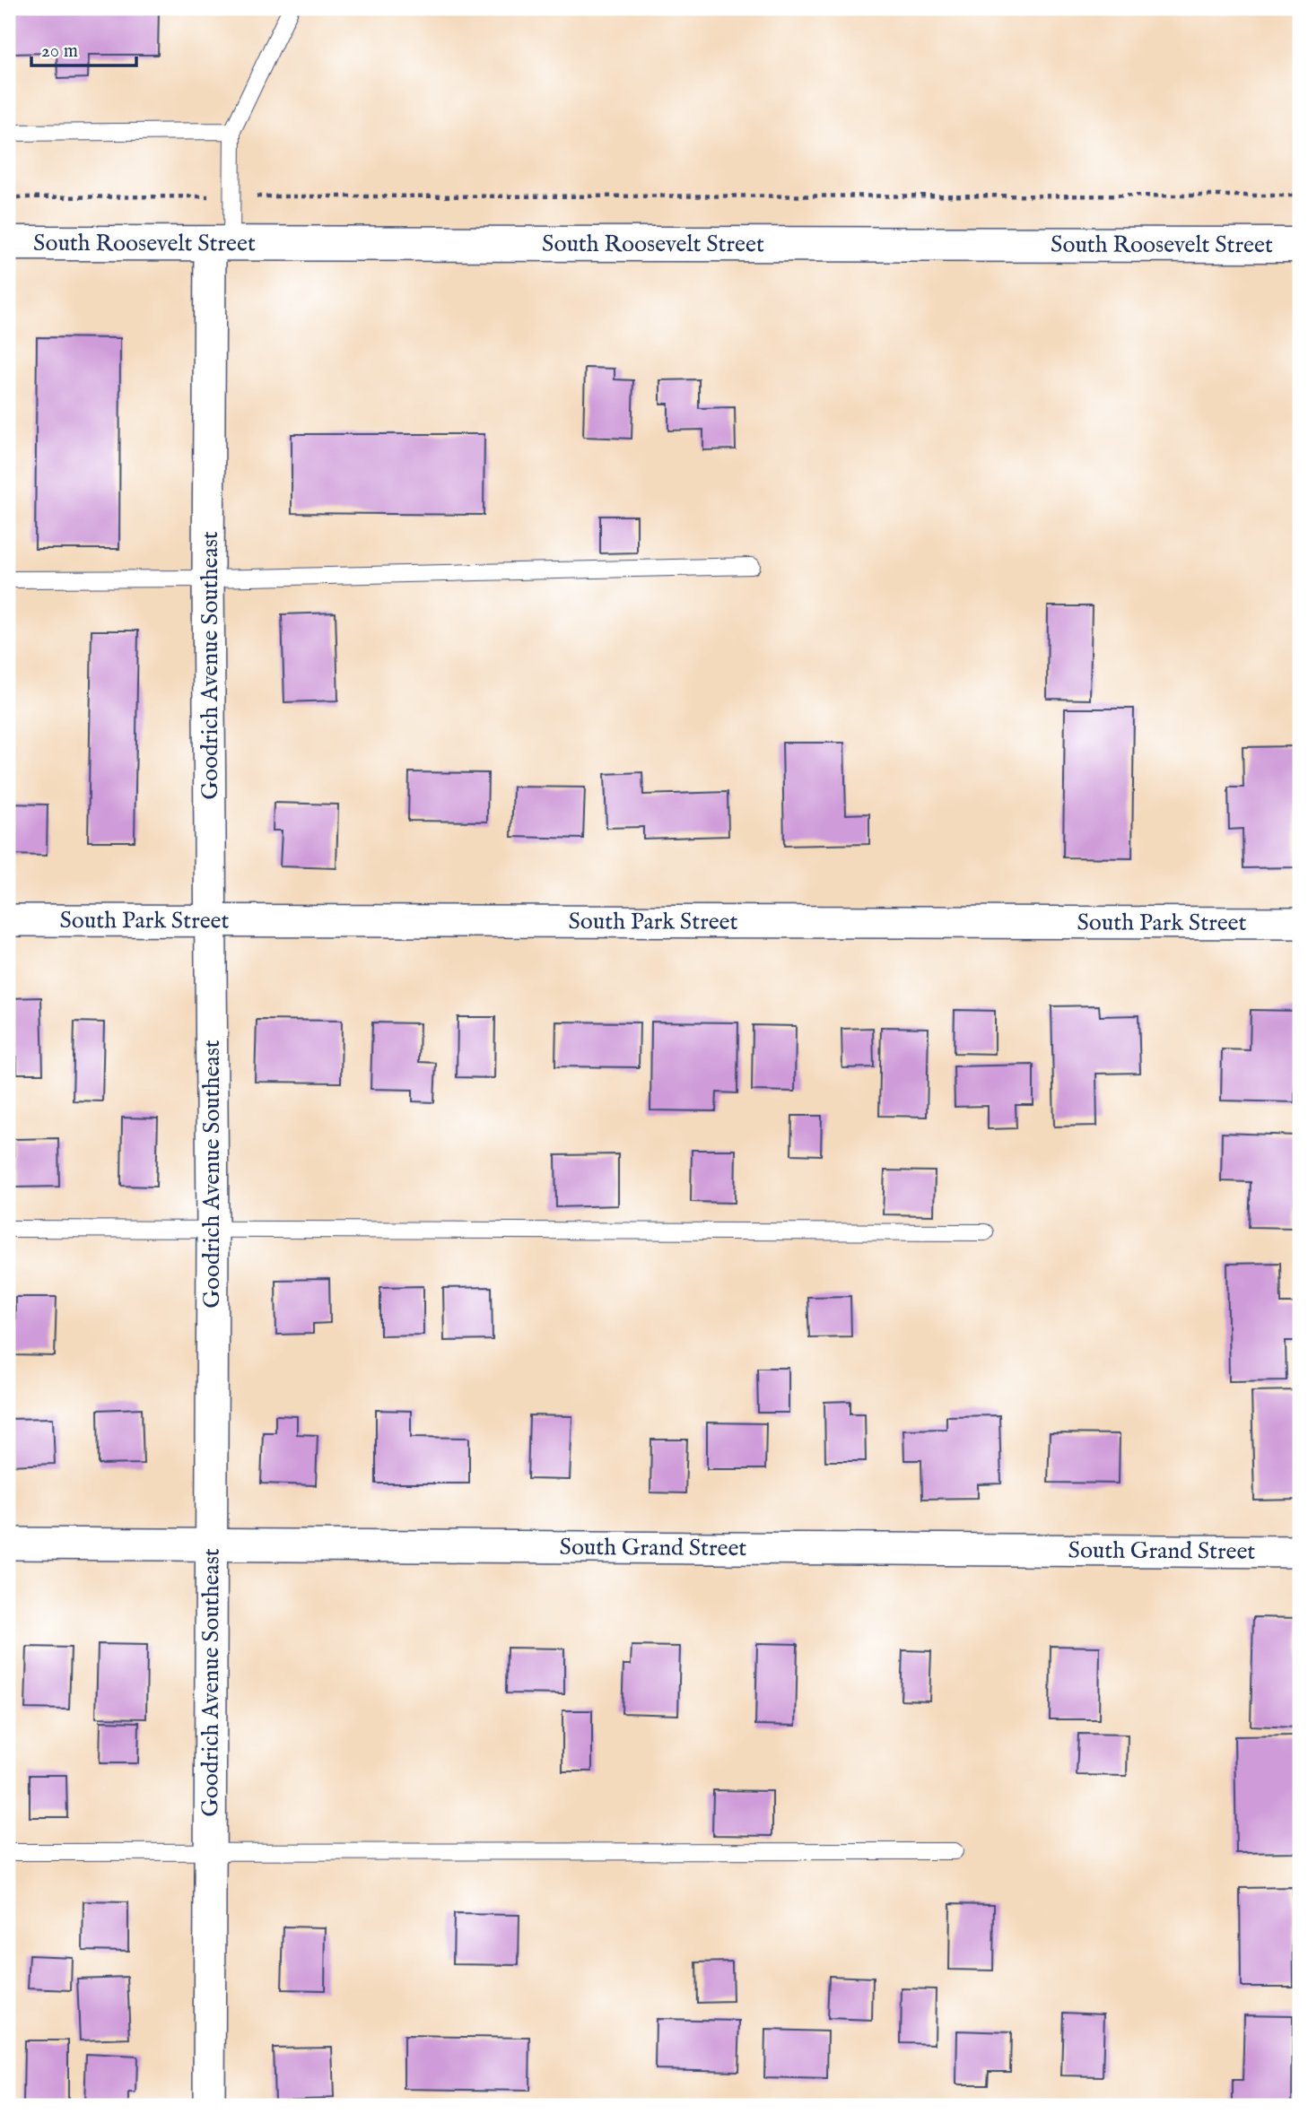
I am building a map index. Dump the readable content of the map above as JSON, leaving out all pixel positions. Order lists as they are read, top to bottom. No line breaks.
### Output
{"streets":{"street":["South Roosevelt Street","Goodrich Avenue Southeast","South Park Street","South Grand Street"]},"crossings":[["South Roosevelt Street","Goodrich Avenue Southeast"],["Goodrich Avenue Southeast","South Park Street"],["Goodrich Avenue Southeast","South Grand Street"]],"scale_bar":"20 m"}
